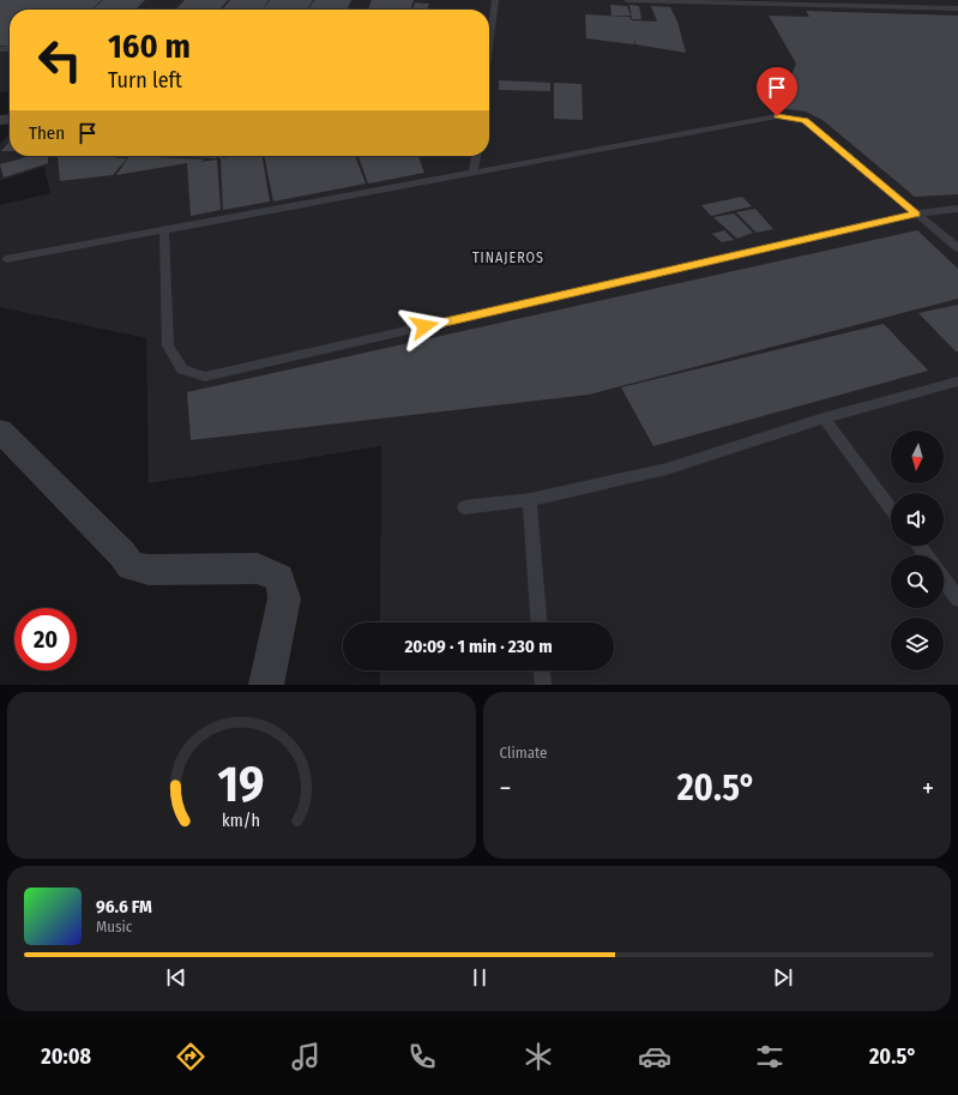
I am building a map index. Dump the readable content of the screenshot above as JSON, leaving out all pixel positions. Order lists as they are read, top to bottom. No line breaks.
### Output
{"districts":["TINAJEROS"],"north":"bottom","page":{"turn":["160 m","Turn left"],"then":"Then","limit":"20","trip":"20:09 · 1 min · 230 m","tile":"Climate","heat":["−","20.5°","+"],"song":["96.6 FM","Music"],"tabs":["20:08","20.5°"],"gauge":["19","km/h"]}}
